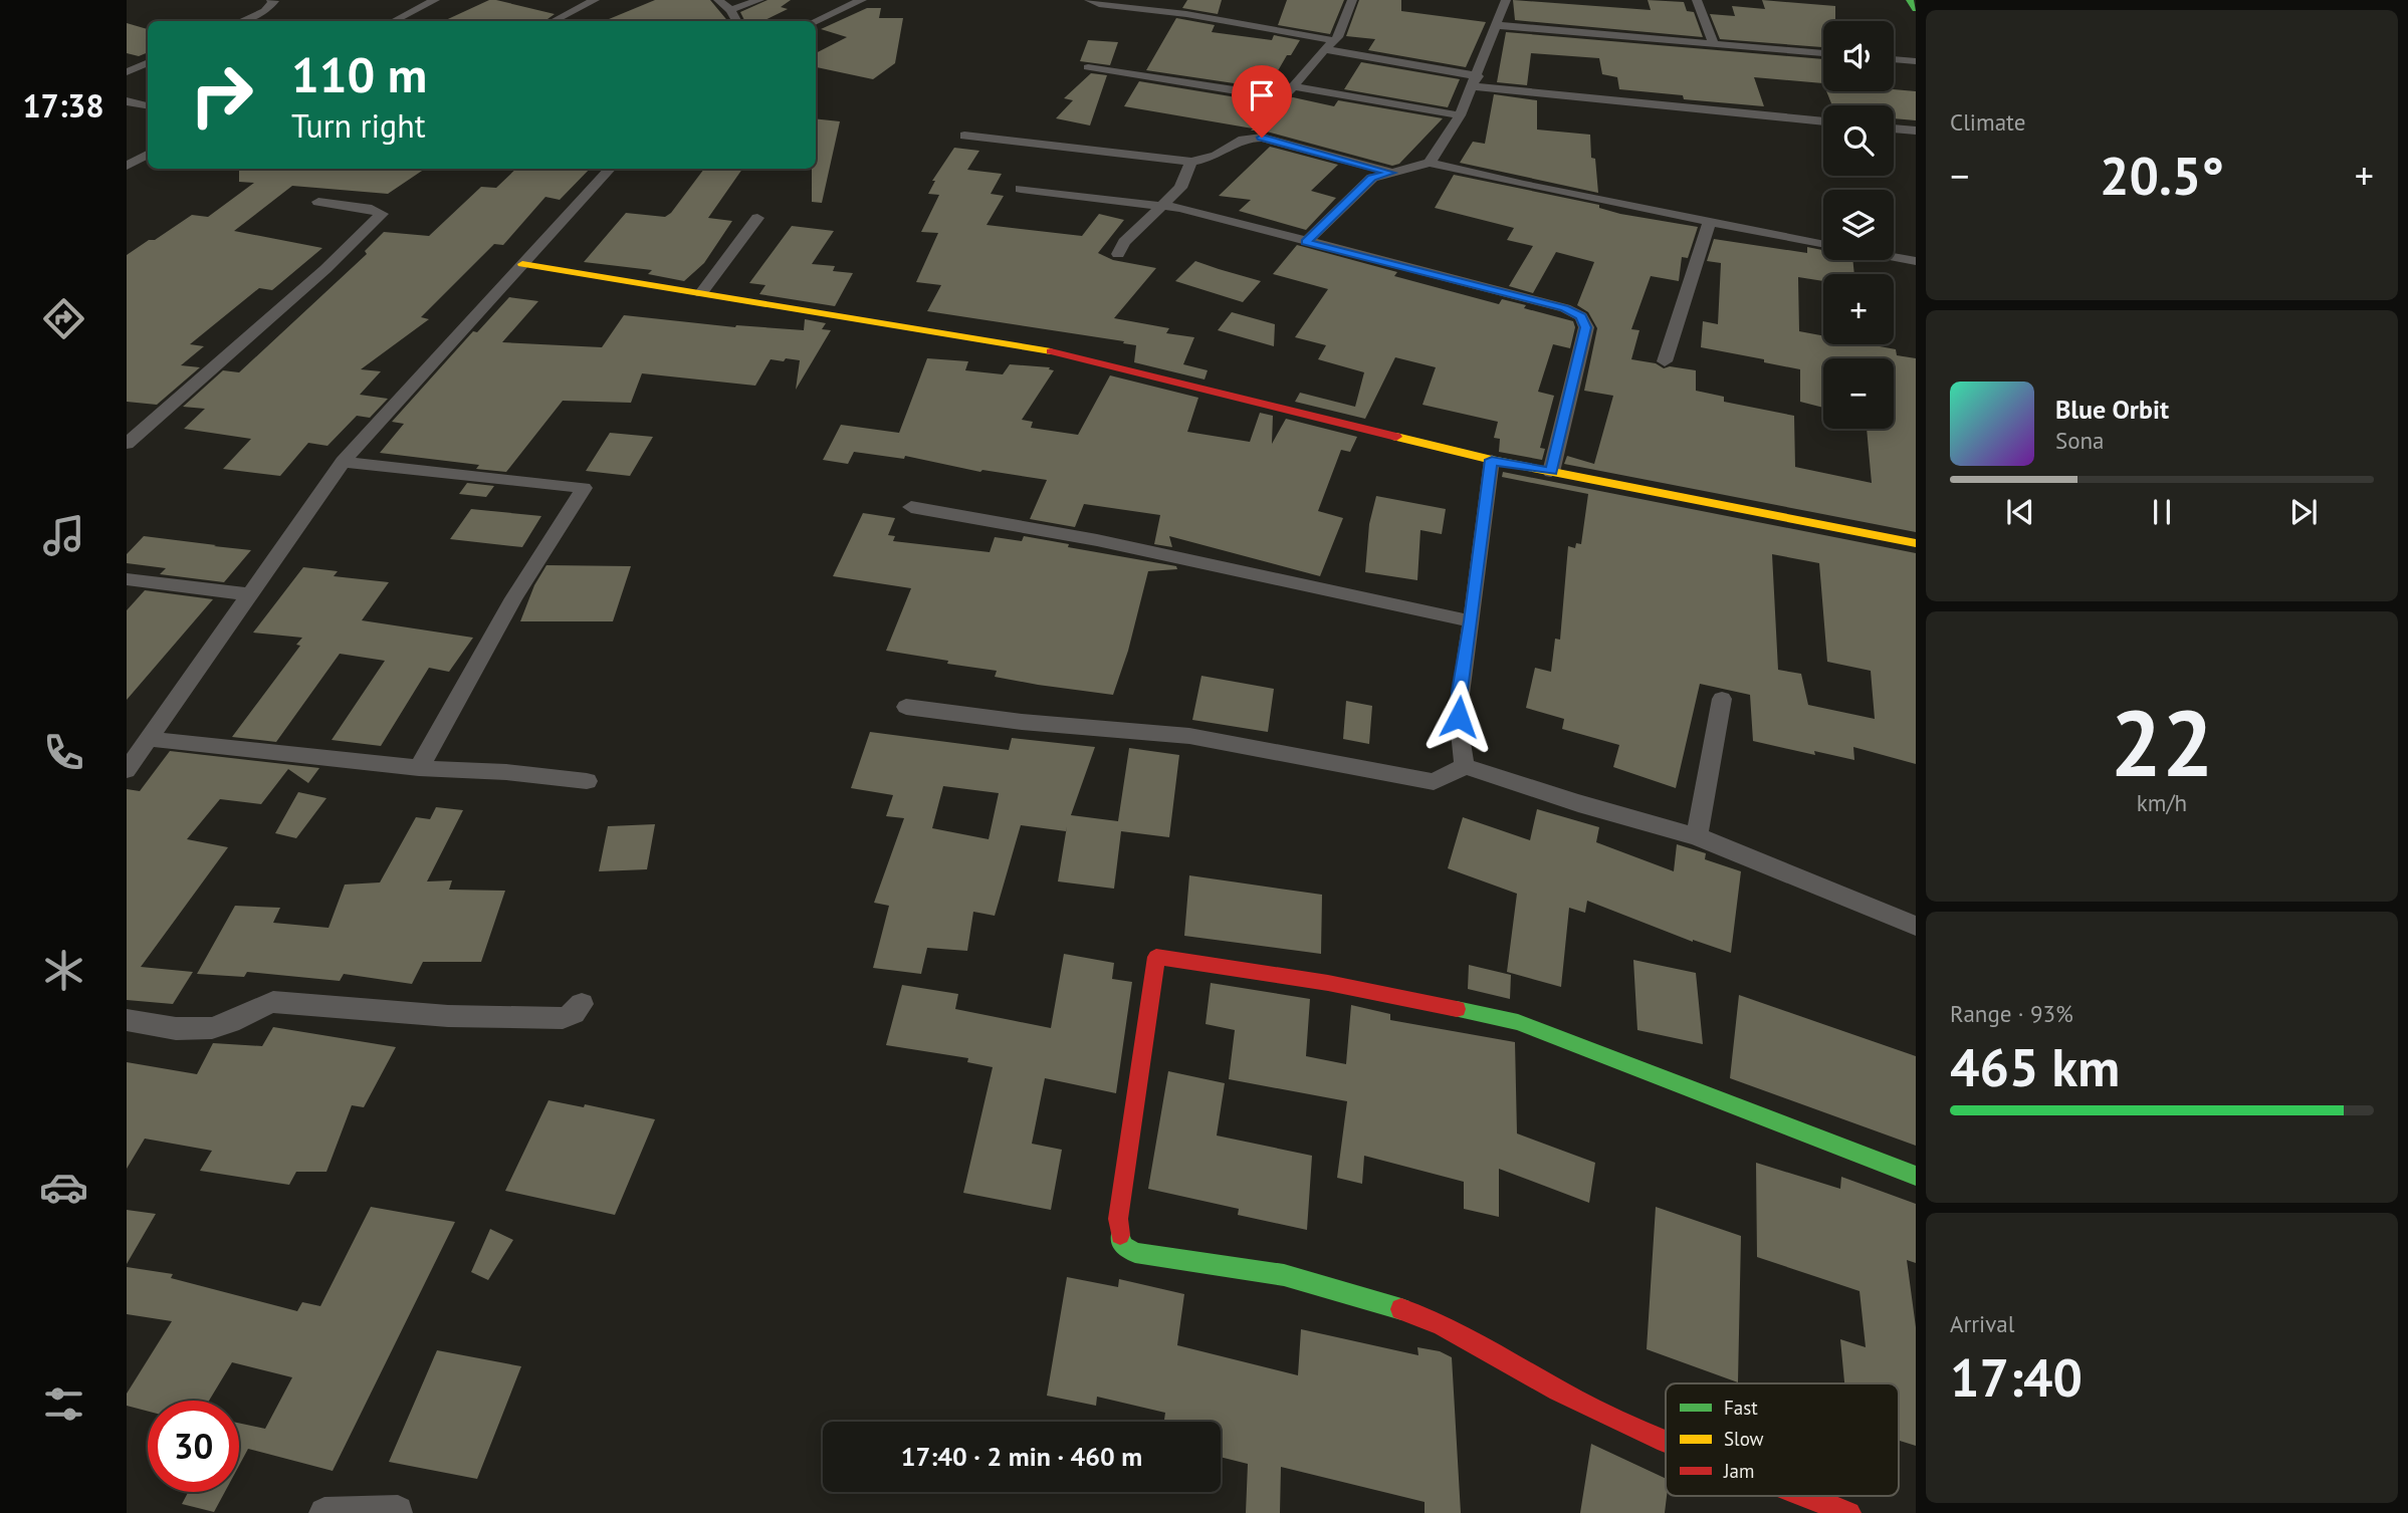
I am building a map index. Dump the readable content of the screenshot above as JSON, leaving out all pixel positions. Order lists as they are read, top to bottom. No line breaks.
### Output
{"legend":["Fast","Slow","Jam"],"page":{"tabs":"17:38","tile":["Climate",["22","km/h"],["Range · 93%","465 km"],["Arrival","17:40"]],"map_buttons":["+","−"],"turn":["110 m","Turn right"],"heat":["−","20.5°","+"],"song":["Blue Orbit","Sona"],"limit":"30","trip":"17:40 · 2 min · 460 m"}}
